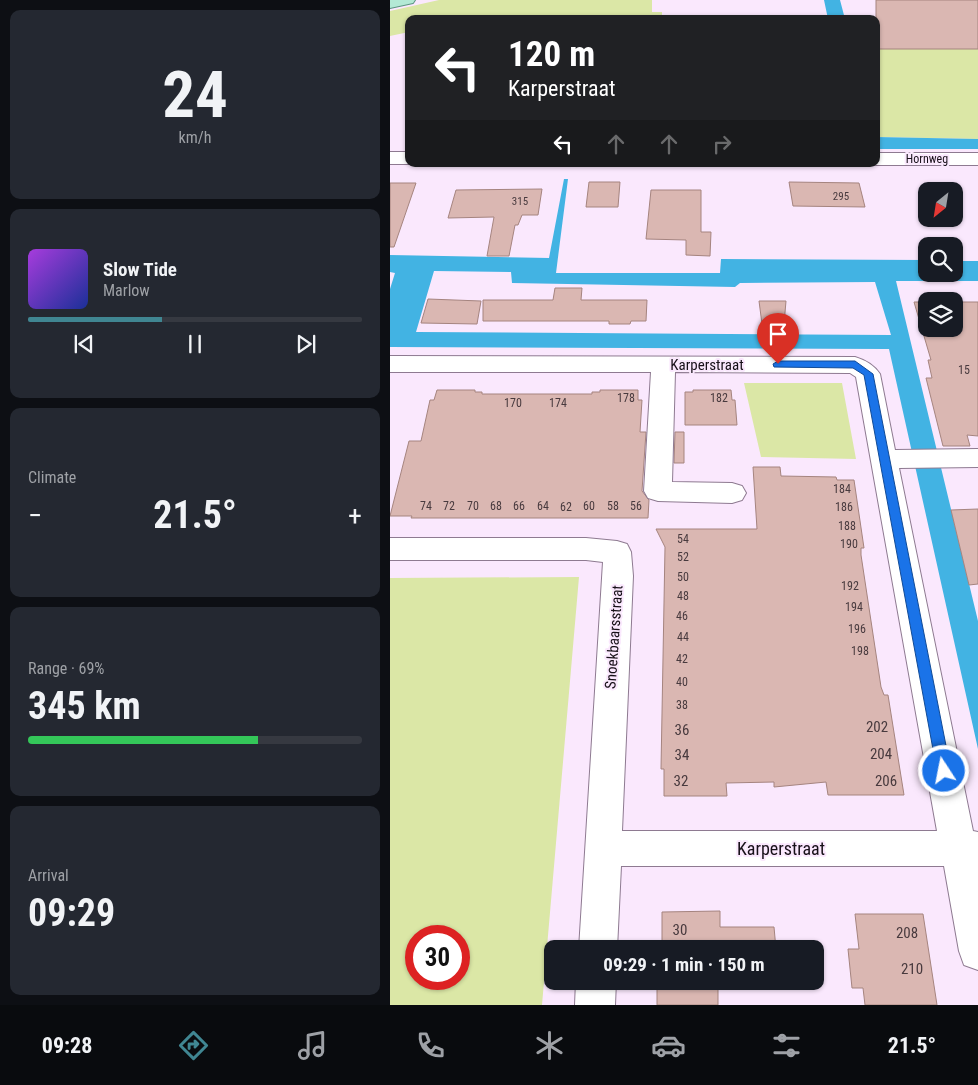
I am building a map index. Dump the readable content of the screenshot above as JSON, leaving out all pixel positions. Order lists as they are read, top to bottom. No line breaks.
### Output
{"streets":{"street":["Hornweg","Karperstraat","Snoekbaarsstraat"]},"crossings":[["Karperstraat","Snoekbaarsstraat"]],"house_numbers":["295","315","15","178","182","170","174","184","74","72","70","68","66","64","60","58","56","62","186","188","54","190","52","50","192","48","194","46","196","44","198","42","40","38","202","36","204","34","32","206","30","208","210"],"north":"bottom left","page":{"tile":[["24","km/h"],"Climate",["Range · 69%","345 km"],["Arrival","09:29"]],"turn":["120 m","Karperstraat"],"song":["Slow Tide","Marlow"],"heat":["−","21.5°","+"],"limit":"30","trip":"09:29 · 1 min · 150 m","tabs":["09:28","21.5°"]}}
